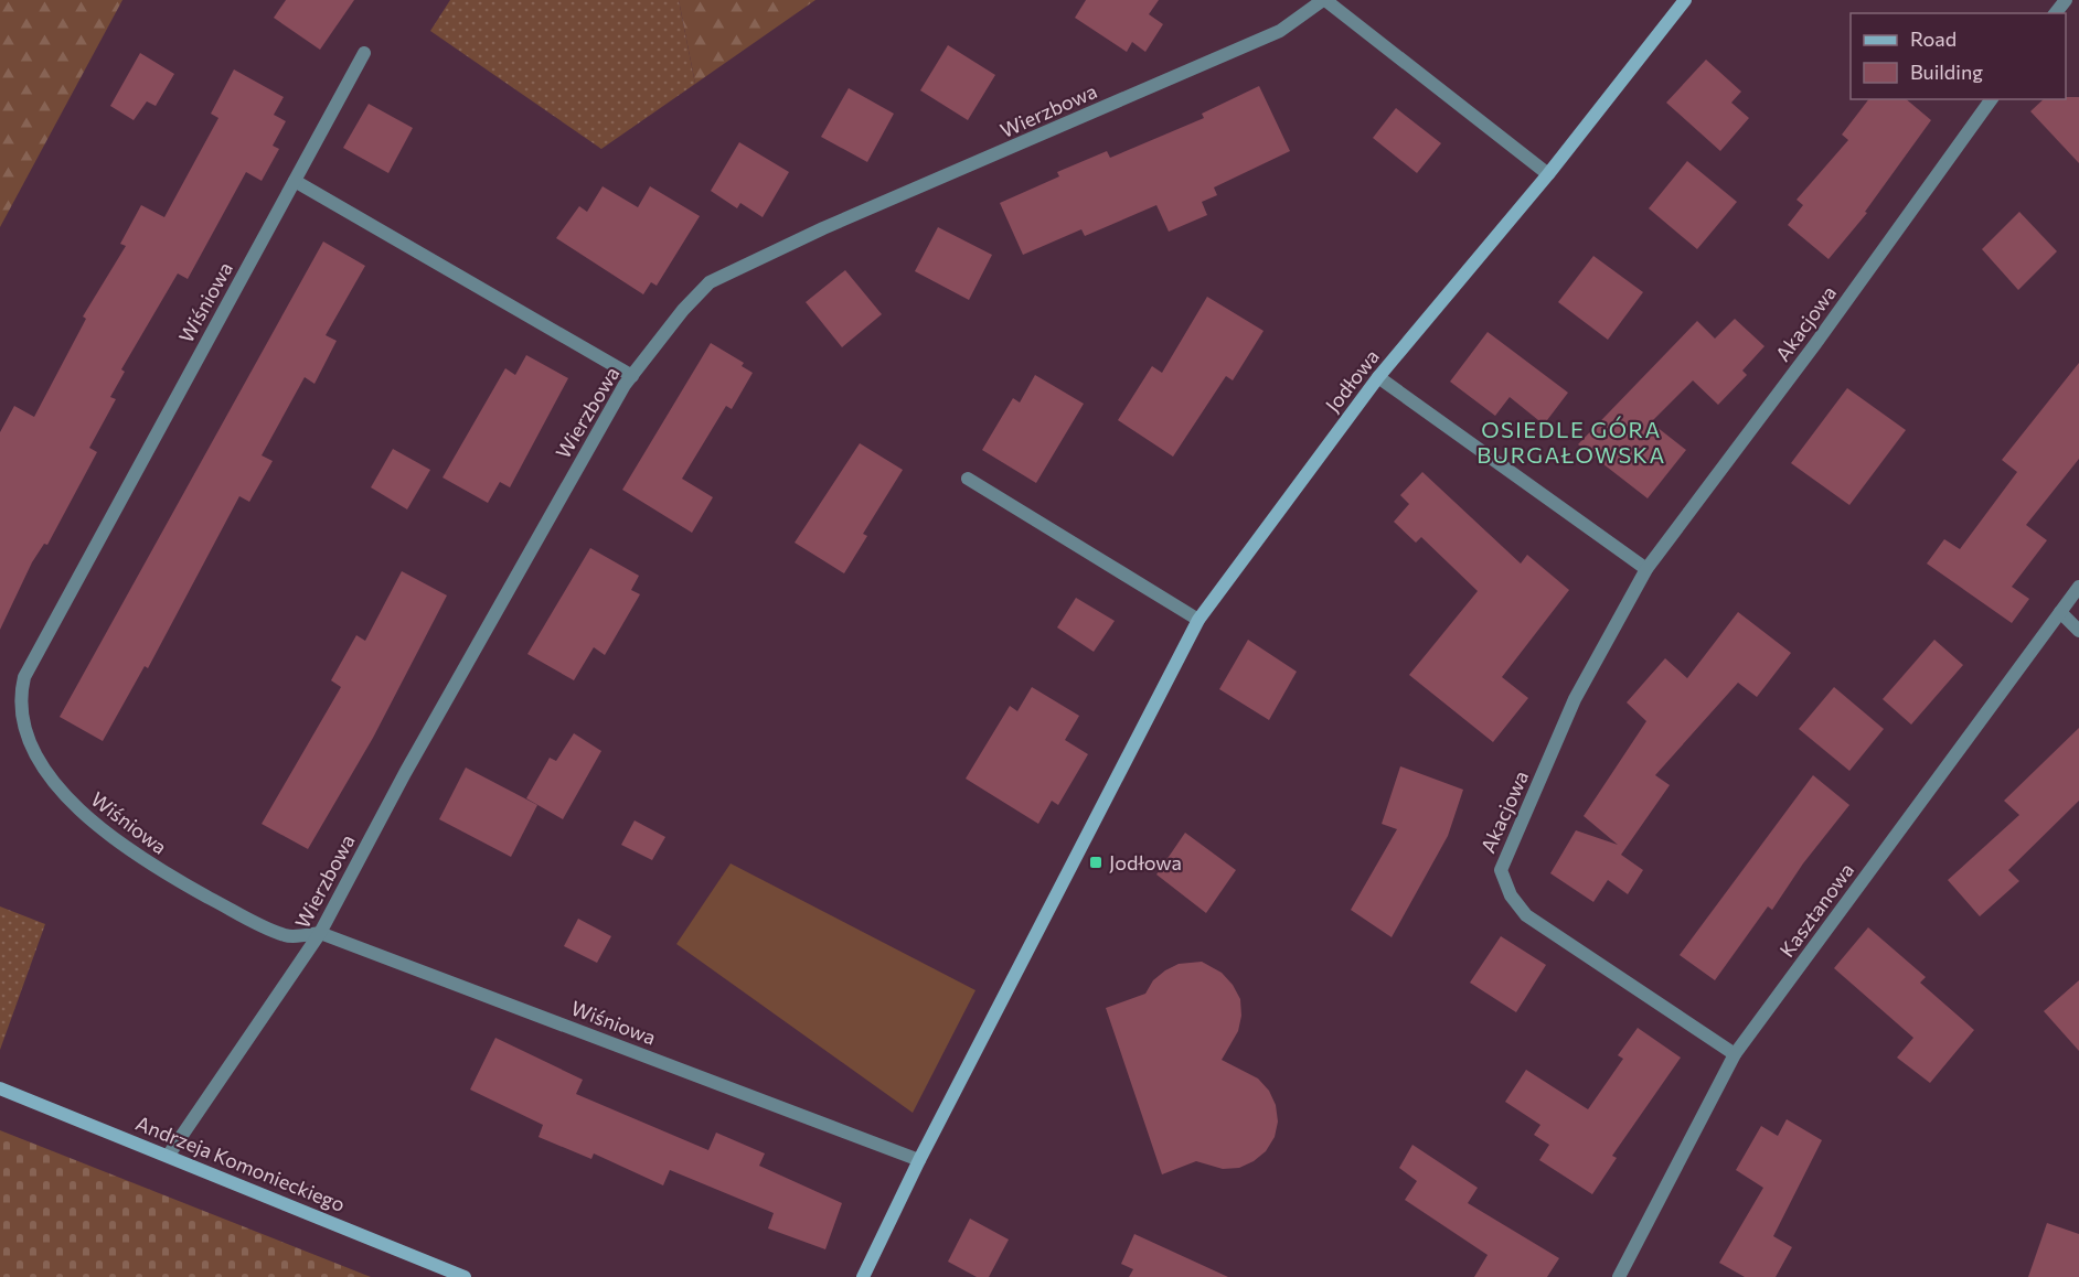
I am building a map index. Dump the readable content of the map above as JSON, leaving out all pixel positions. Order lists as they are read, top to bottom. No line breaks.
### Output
{"streets":{"street":["Wierzbowa","Wiśniowa","Akacjowa","Jodłowa","Kasztanowa","Andrzeja Komonieckiego"]},"crossings":[["Wierzbowa","Wiśniowa"],["Wierzbowa","Andrzeja Komonieckiego"],["Wiśniowa","Jodłowa"],["Akacjowa","Kasztanowa"]],"districts":["OSIEDLE GÓRA BURGAŁOWSKA"],"places":{"transit":["Jodłowa"]},"legend":["Road","Building"]}
